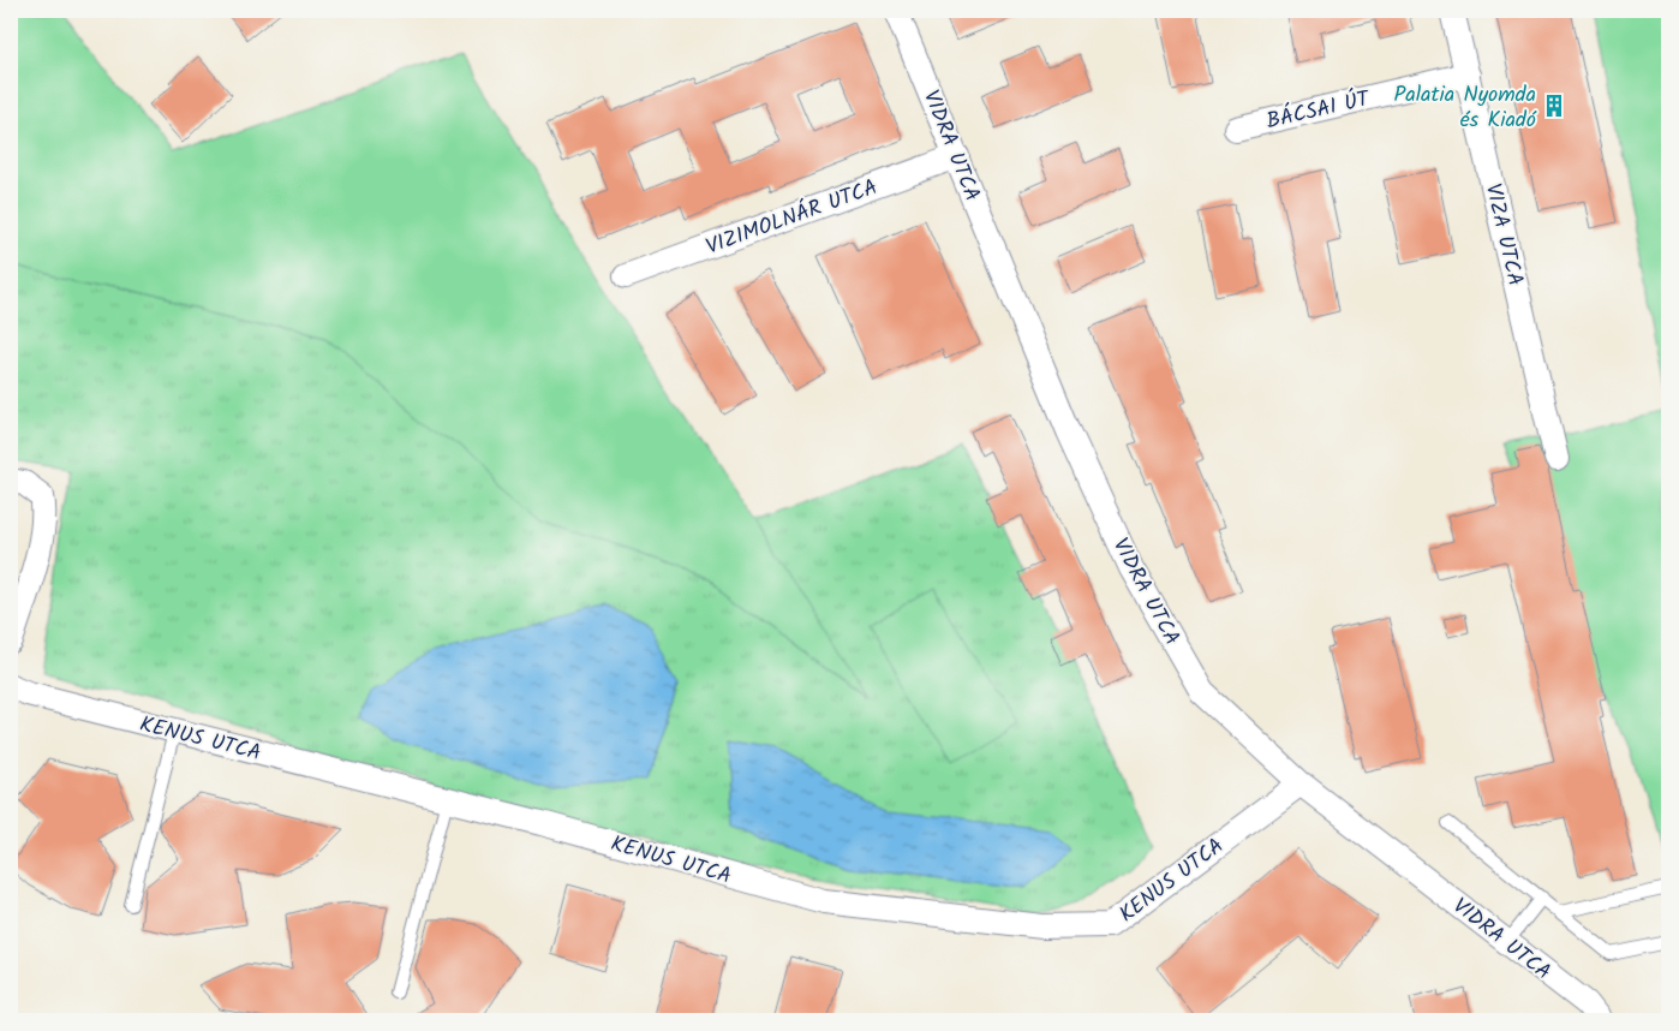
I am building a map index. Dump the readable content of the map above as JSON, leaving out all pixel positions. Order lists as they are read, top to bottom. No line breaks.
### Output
{"streets":{"street":["BÁCSAI ÚT","VIDRA UTCA","VIZIMOLNÁR UTCA","VIZA UTCA","KENUS UTCA"]},"crossings":[["BÁCSAI ÚT","VIZA UTCA"],["VIDRA UTCA","VIZIMOLNÁR UTCA"],["VIDRA UTCA","KENUS UTCA"]],"places":{"building":["Palatia Nyomda és Kiadó"]}}
